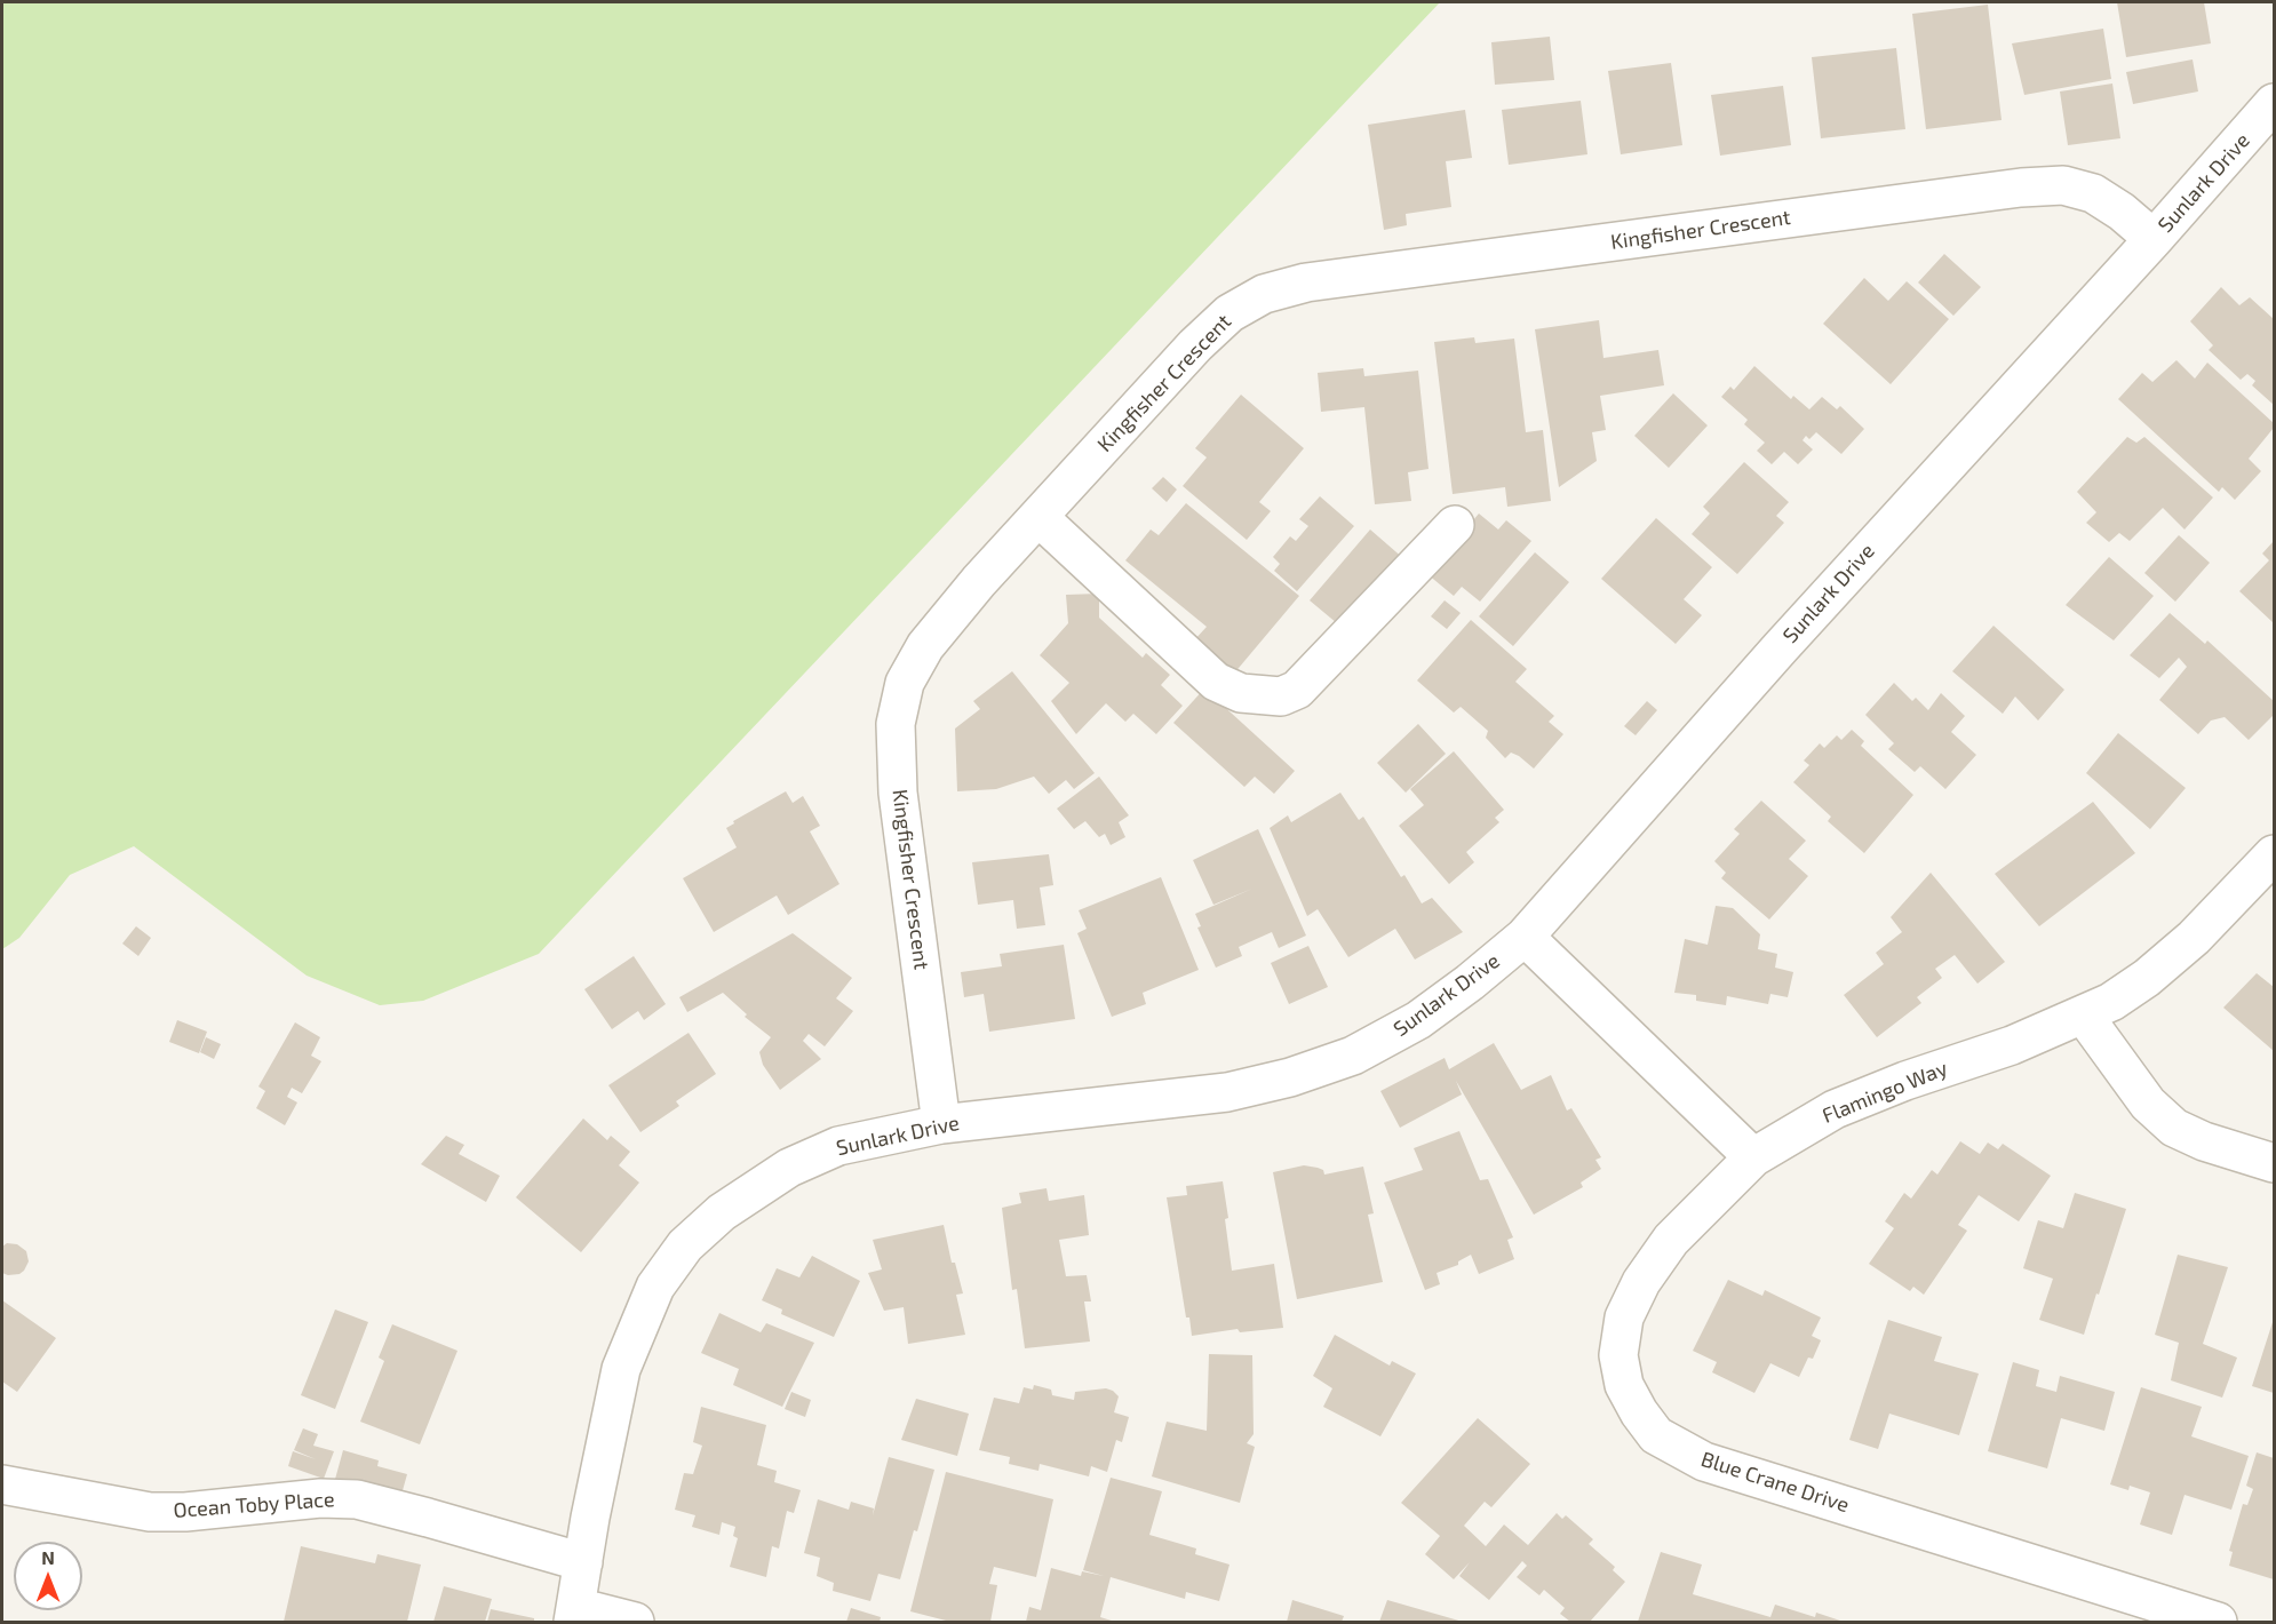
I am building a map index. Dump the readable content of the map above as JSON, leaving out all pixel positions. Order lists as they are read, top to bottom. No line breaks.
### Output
{"streets":{"street":["Sunlark Drive","Kingfisher Crescent","Flamingo Way","Blue Crane Drive","Ocean Toby Place"]},"crossings":[["Sunlark Drive","Kingfisher Crescent"],["Sunlark Drive","Ocean Toby Place"],["Flamingo Way","Blue Crane Drive"]],"north":"top"}
